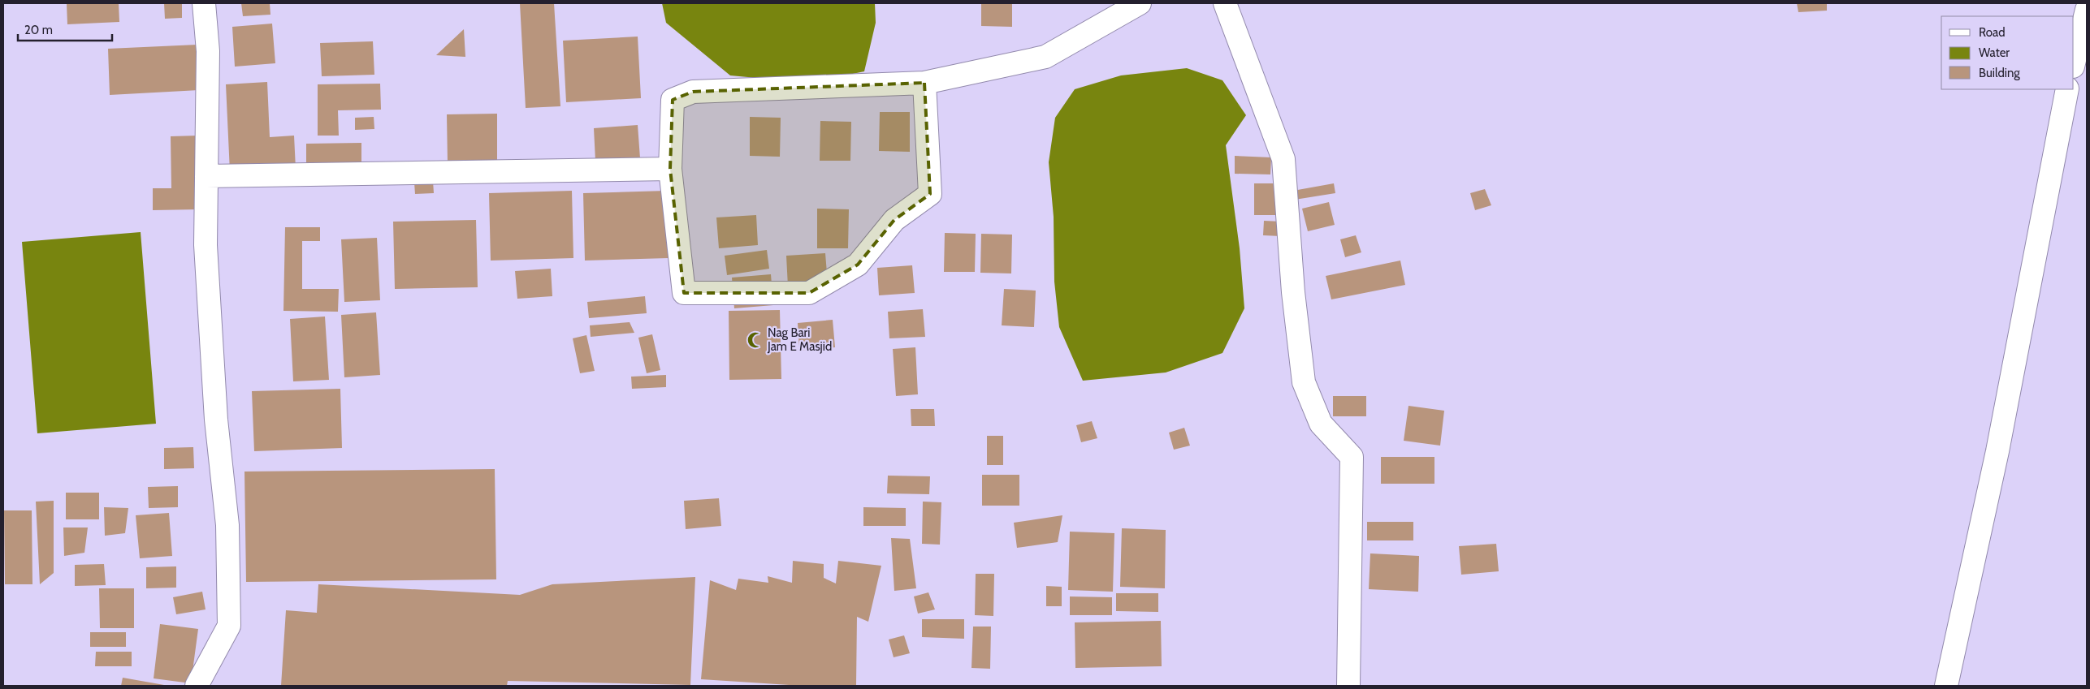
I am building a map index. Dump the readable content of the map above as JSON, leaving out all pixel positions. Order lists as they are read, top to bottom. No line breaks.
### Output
{"places":{"mosque":["Nag Bari Jam E Masjid"]},"legend":["Road","Water","Building"],"scale_bar":"20 m"}
